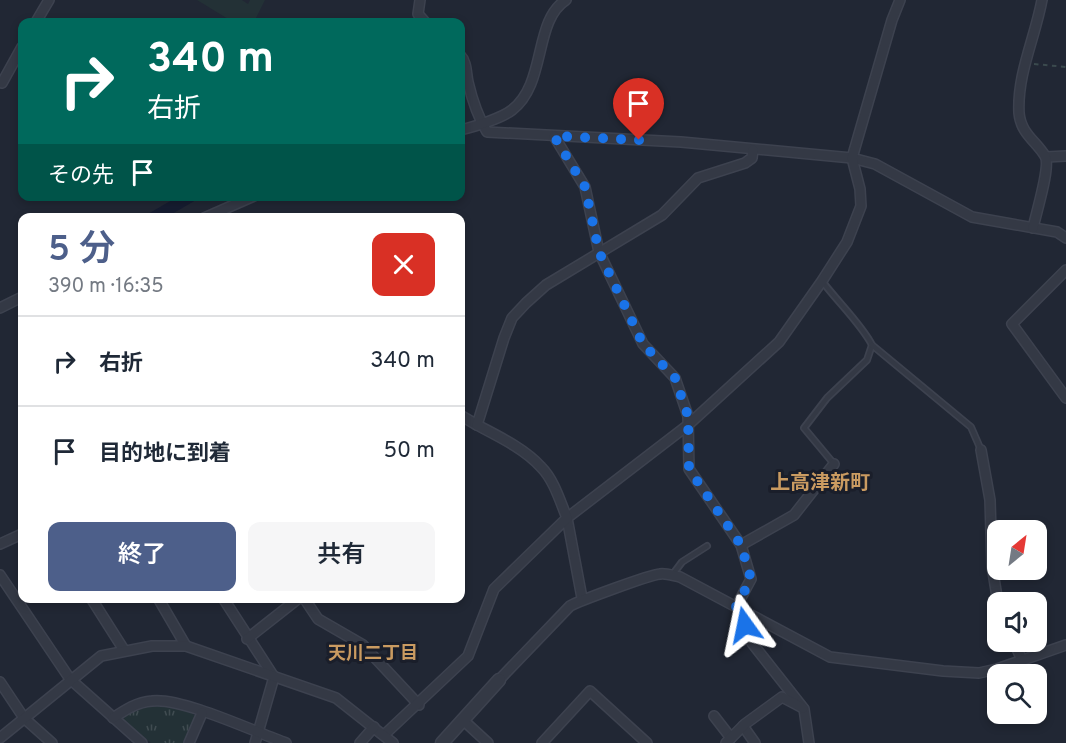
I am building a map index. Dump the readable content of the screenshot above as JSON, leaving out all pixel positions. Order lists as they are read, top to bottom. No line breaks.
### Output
{"districts":["上高津新町","天川二丁目"],"north":"top right","page":{"turn":["340 m","右折"],"then":"その先","heading":["5 分","390 m · 16:35"],"list":[{"name":"右折","value":"340 m"},{"name":"目的地に到着","value":"50 m"}],"buttons":["終了","共有"]}}
